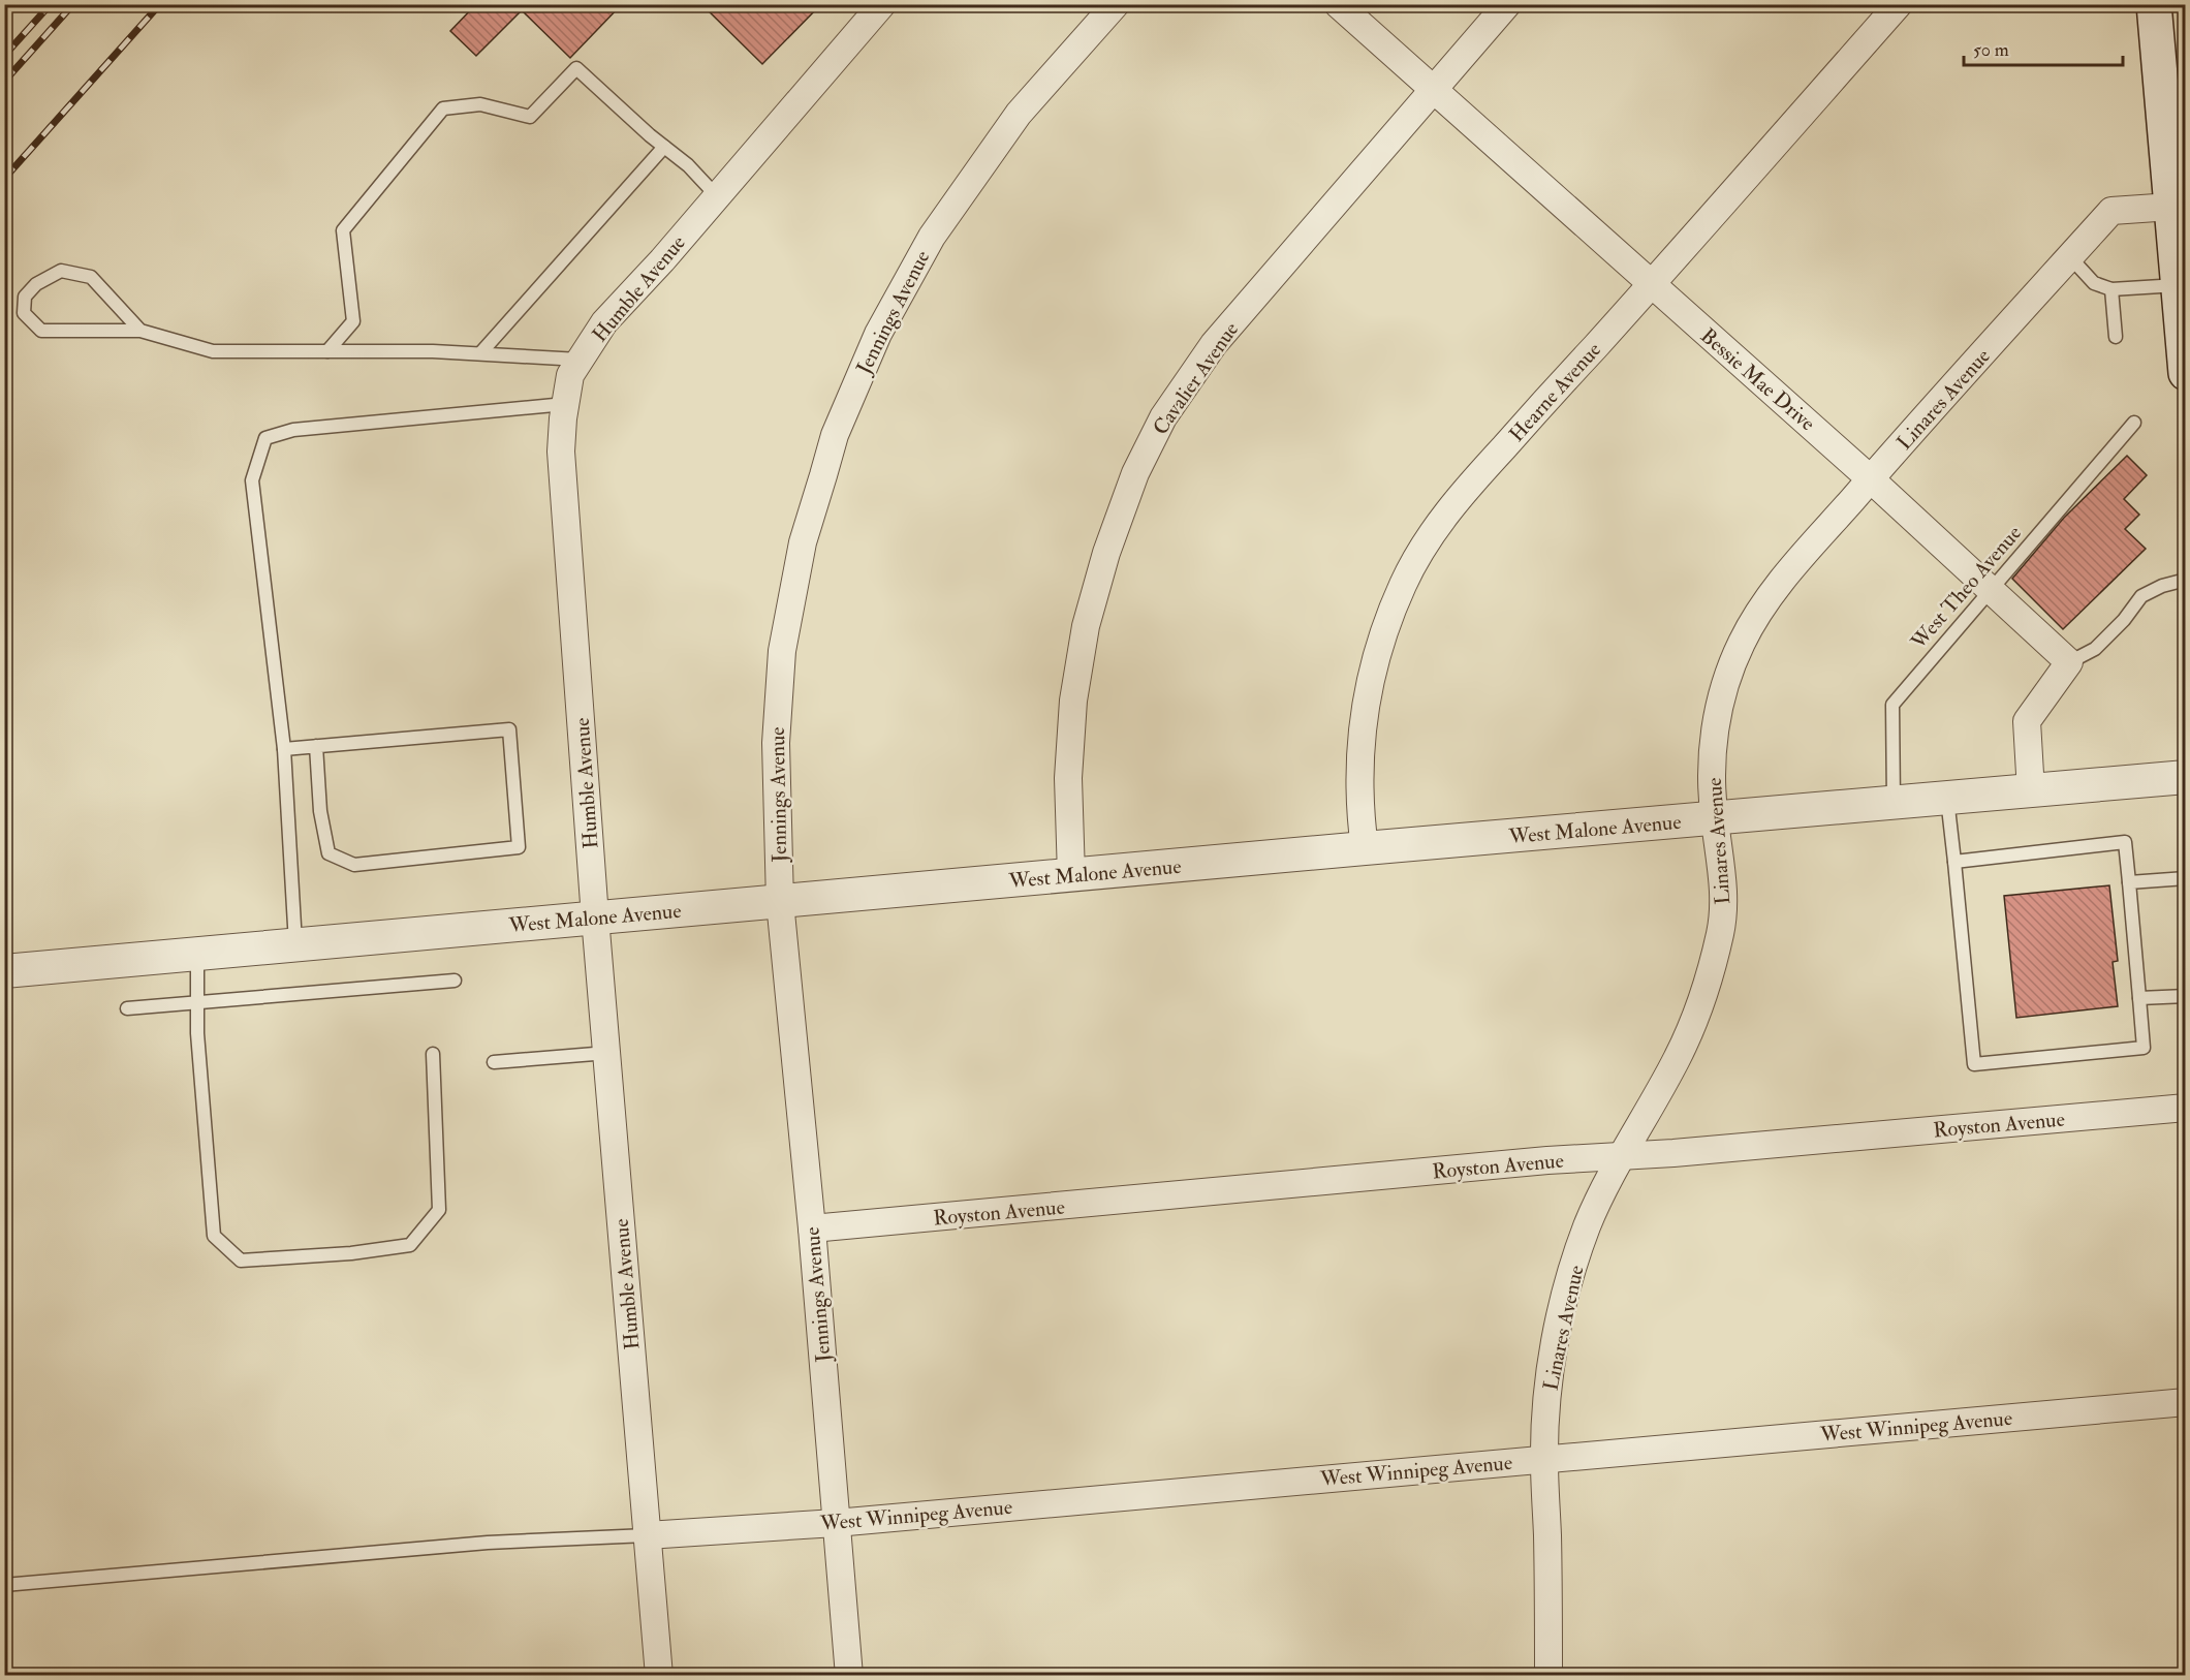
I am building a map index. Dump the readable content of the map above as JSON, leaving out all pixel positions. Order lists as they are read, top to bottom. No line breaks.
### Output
{"streets":{"street":["Humble Avenue","Jennings Avenue","Cavalier Avenue","Bessie Mae Drive","Hearne Avenue","Linares Avenue","West Malone Avenue","Royston Avenue","West Winnipeg Avenue"],"lane":["West Theo Avenue"]},"crossings":[["Humble Avenue","West Malone Avenue"],["Humble Avenue","West Winnipeg Avenue"],["Jennings Avenue","West Malone Avenue"],["Jennings Avenue","Royston Avenue"],["Jennings Avenue","West Winnipeg Avenue"],["Cavalier Avenue","Bessie Mae Drive"],["Cavalier Avenue","West Malone Avenue"],["Bessie Mae Drive","Hearne Avenue"],["Bessie Mae Drive","Linares Avenue"],["Bessie Mae Drive","West Theo Avenue"],["Hearne Avenue","West Malone Avenue"],["Linares Avenue","West Malone Avenue"],["Linares Avenue","Royston Avenue"],["Linares Avenue","West Winnipeg Avenue"],["West Theo Avenue","West Malone Avenue"]],"scale_bar":"50 m"}
